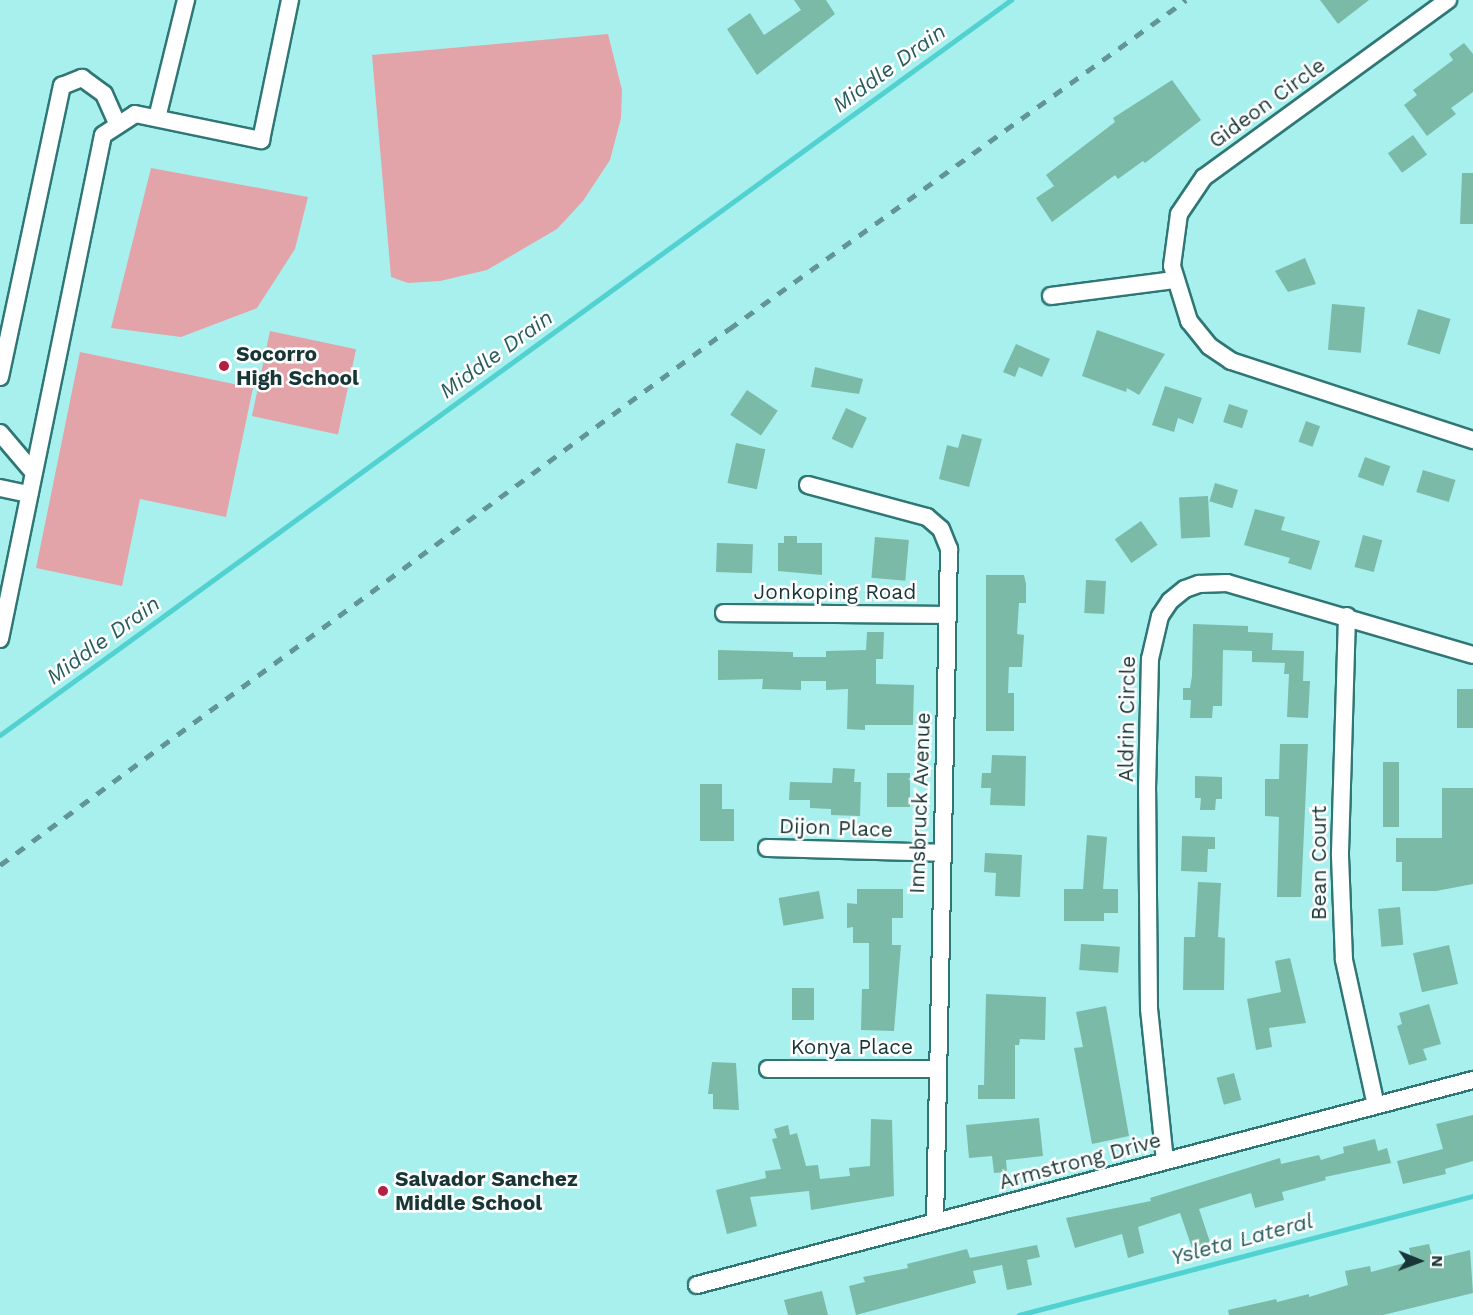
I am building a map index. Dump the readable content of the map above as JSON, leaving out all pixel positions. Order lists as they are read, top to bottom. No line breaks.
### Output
{"streets":{"street":["Gideon Circle","Jonkoping Road","Aldrin Circle","Innsbruck Avenue","Dijon Place","Bean Court","Konya Place","Armstrong Drive"]},"crossings":[["Jonkoping Road","Innsbruck Avenue"],["Aldrin Circle","Bean Court"],["Aldrin Circle","Armstrong Drive"],["Innsbruck Avenue","Dijon Place"],["Innsbruck Avenue","Konya Place"],["Innsbruck Avenue","Armstrong Drive"],["Bean Court","Armstrong Drive"]],"water":["Middle Drain","Ysleta Lateral"],"places":["Socorro High School","Salvador Sanchez Middle School"],"north":"right"}
